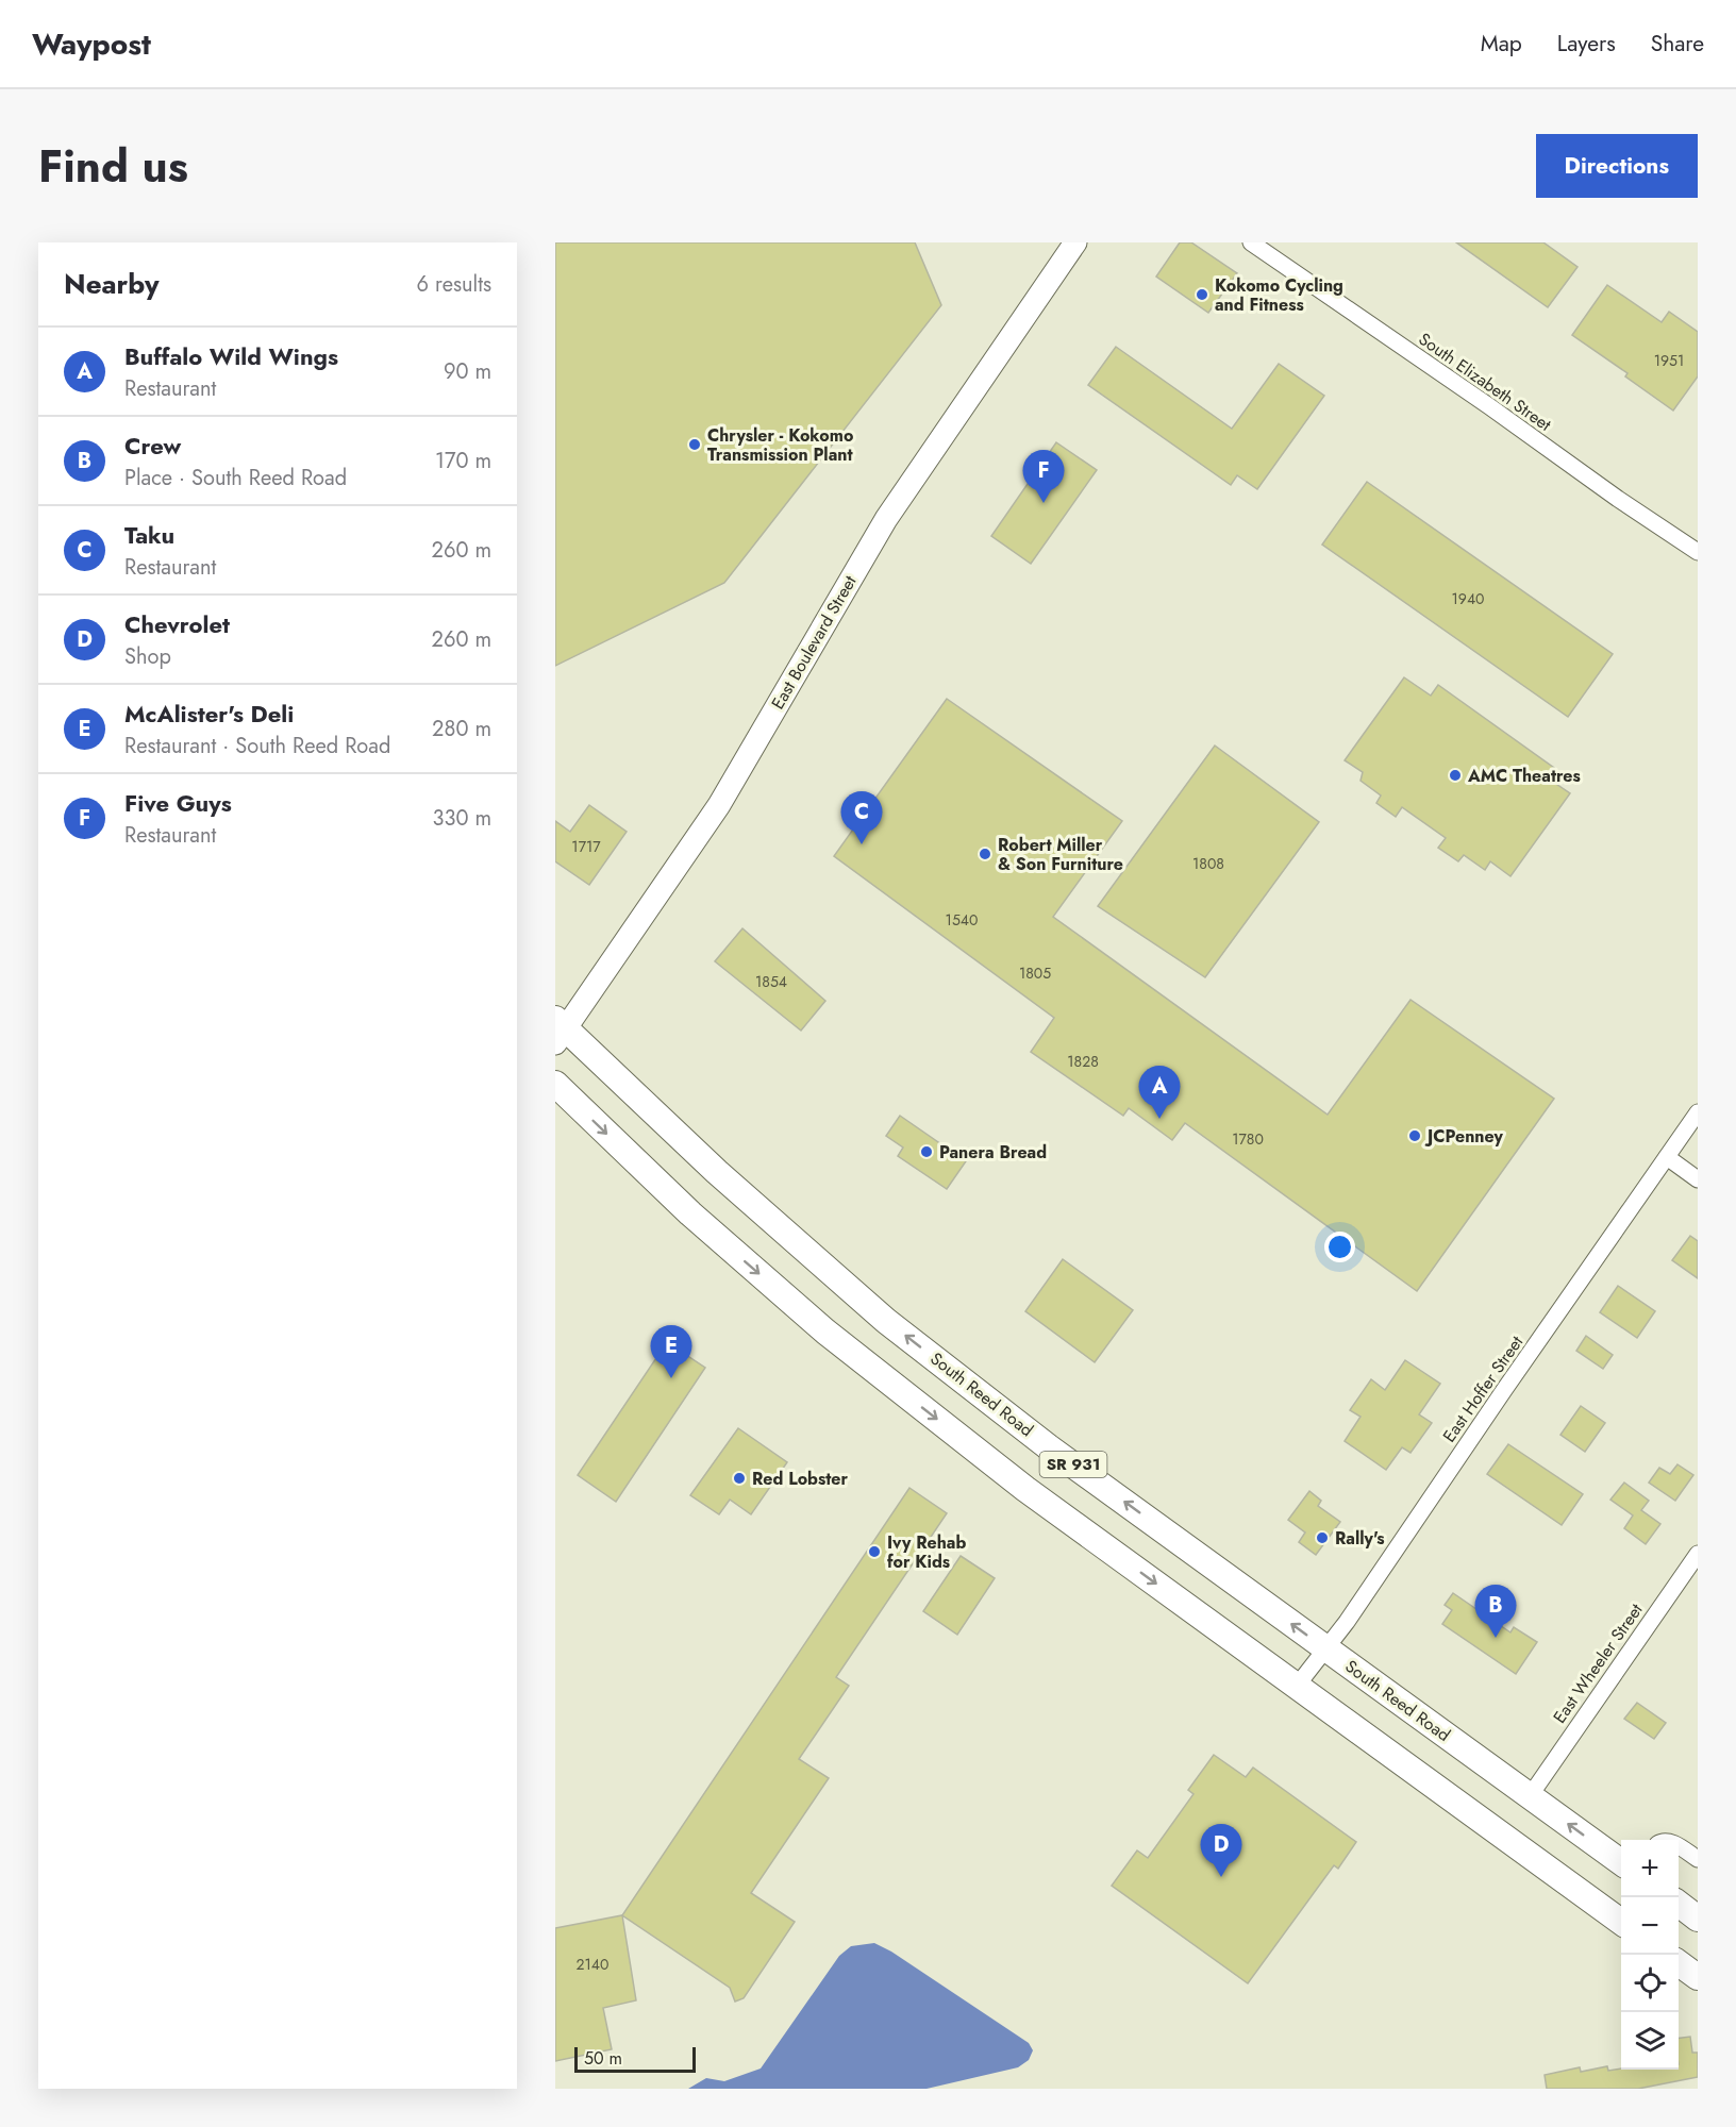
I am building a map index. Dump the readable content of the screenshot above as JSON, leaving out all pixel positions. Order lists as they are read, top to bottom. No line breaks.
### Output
{"streets":{"main road":["East Boulevard Street","South Reed Road","SR 931"],"street":["South Elizabeth Street","East Hoffer Street","East Wheeler Street"]},"crossings":[["East Boulevard Street","South Reed Road"],["East Hoffer Street","South Reed Road"],["East Hoffer Street","SR 931"],["South Reed Road","East Wheeler Street"]],"places":["Kokomo Cycling and Fitness","Chrysler - Kokomo Transmission Plant","AMC Theatres","Robert Miller & Son Furniture","JCPenney","Panera Bread","Red Lobster","Rally's","Ivy Rehab for Kids"],"house_numbers":["1951","1940","1717","1808","1540","1805","1854","1828","1780","2140"],"scale_bar":"50 m","page":{"header":"Waypost","nav":["Map","Layers","Share"],"title":"Find us","buttons":"Directions","heading":["Nearby","6 results"],"list":[{"mark":"A","name":"Buffalo Wild Wings","note":"Restaurant","value":"90 m"},{"mark":"B","name":"Crew","note":"Place · South Reed Road","value":"170 m"},{"mark":"C","name":"Taku","note":"Restaurant","value":"260 m"},{"mark":"D","name":"Chevrolet","note":"Shop","value":"260 m"},{"mark":"E","name":"McAlister's Deli","note":"Restaurant · South Reed Road","value":"280 m"},{"mark":"F","name":"Five Guys","note":"Restaurant","value":"330 m"}],"pins":["F","C","A","E","B","D"],"map_buttons":["+","−"],"scale":"50 m"}}
